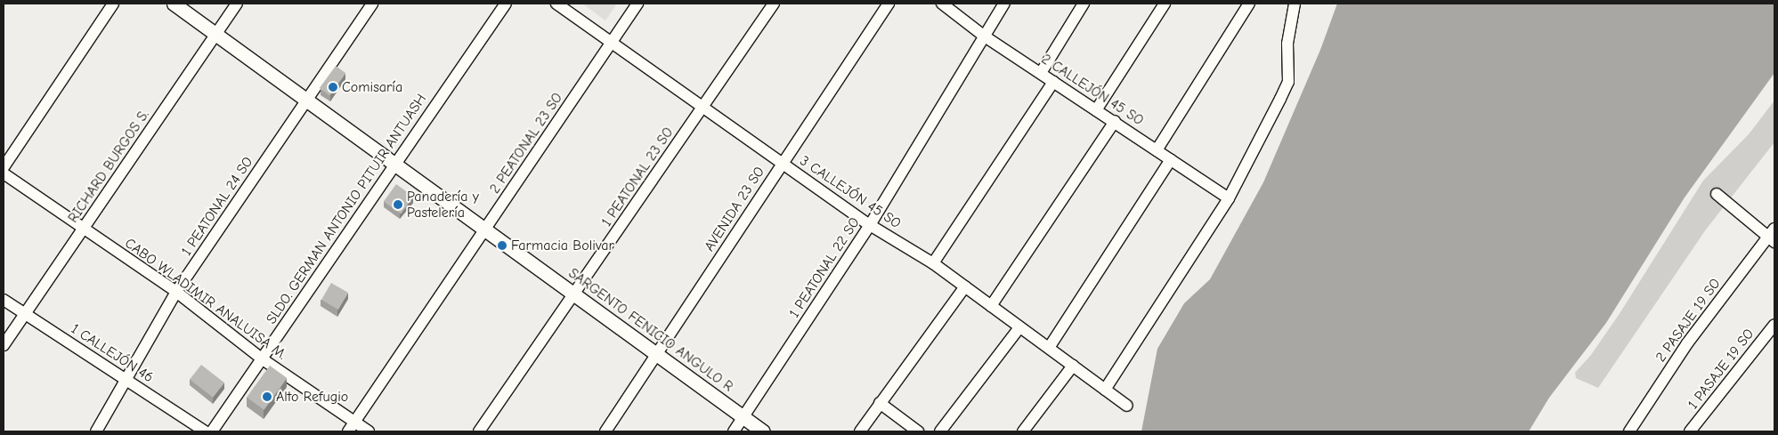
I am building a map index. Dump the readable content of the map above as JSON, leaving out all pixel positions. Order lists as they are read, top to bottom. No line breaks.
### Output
{"streets":{"street":["2 CALLEJÓN 45 SO","2 PEATONAL 23 SO","RICHARD BURGOS S.","1 PEATONAL 23 SO","3 CALLEJÓN 45 SO","1 PEATONAL 24 SO","SLDO. GERMAN ANTONIO PITUIR ANTUASH","AVENIDA 23 SO","1 PEATONAL 22 SO","CABO WLADIMIR ANALUISA M.","2 PASAJE 19 SO","SARGENTO FENICIO ANGULO R","1 CALLEJÓN 46","1 PASAJE 19 SO"]},"crossings":[["2 CALLEJÓN 45 SO","1 PEATONAL 22 SO"],["2 PEATONAL 23 SO","3 CALLEJÓN 45 SO"],["2 PEATONAL 23 SO","CABO WLADIMIR ANALUISA M."],["2 PEATONAL 23 SO","SARGENTO FENICIO ANGULO R"],["RICHARD BURGOS S.","CABO WLADIMIR ANALUISA M."],["RICHARD BURGOS S.","SARGENTO FENICIO ANGULO R"],["RICHARD BURGOS S.","1 CALLEJÓN 46"],["1 PEATONAL 23 SO","3 CALLEJÓN 45 SO"],["1 PEATONAL 23 SO","SARGENTO FENICIO ANGULO R"],["3 CALLEJÓN 45 SO","AVENIDA 23 SO"],["3 CALLEJÓN 45 SO","1 PEATONAL 22 SO"],["1 PEATONAL 24 SO","CABO WLADIMIR ANALUISA M."],["1 PEATONAL 24 SO","SARGENTO FENICIO ANGULO R"],["1 PEATONAL 24 SO","1 CALLEJÓN 46"],["SLDO. GERMAN ANTONIO PITUIR ANTUASH","CABO WLADIMIR ANALUISA M."],["SLDO. GERMAN ANTONIO PITUIR ANTUASH","SARGENTO FENICIO ANGULO R"],["AVENIDA 23 SO","SARGENTO FENICIO ANGULO R"],["1 PEATONAL 22 SO","SARGENTO FENICIO ANGULO R"]],"places":["Comisaría","Panadería y Pastelería","Farmacia Bolivar","Alto Refugio"]}
